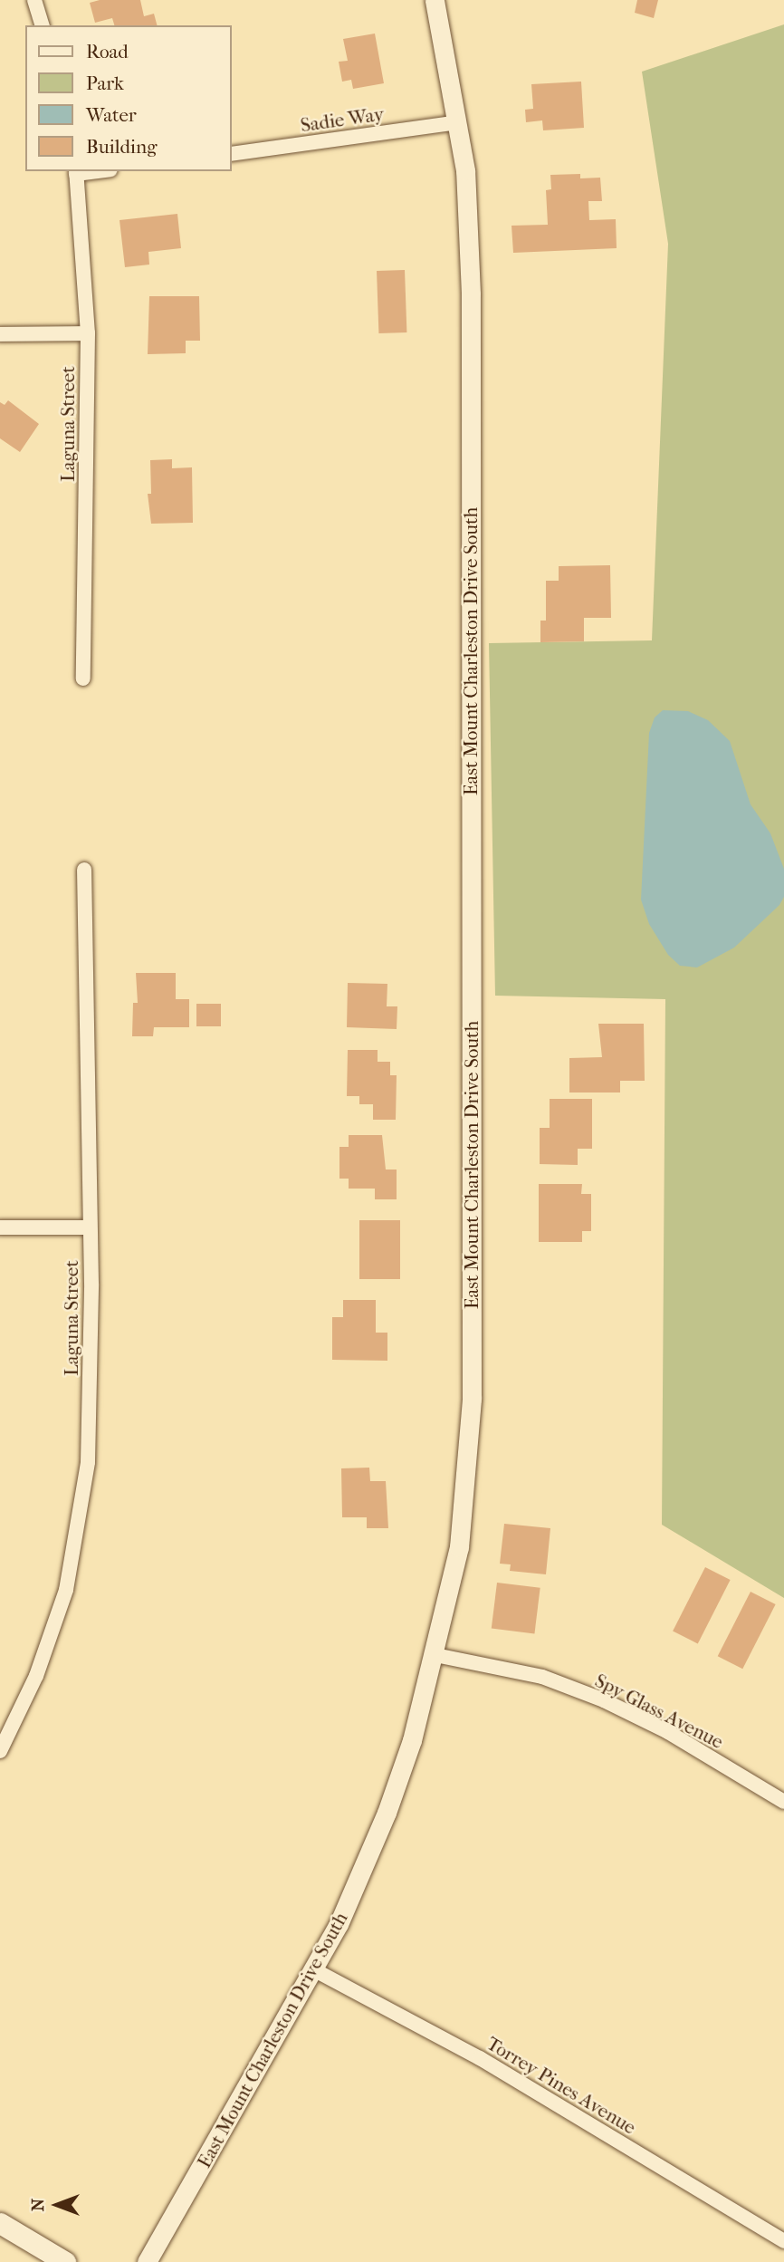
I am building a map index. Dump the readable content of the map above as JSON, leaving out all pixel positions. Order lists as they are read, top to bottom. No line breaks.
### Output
{"streets":{"street":["Sadie Way","Laguna Street","East Mount Charleston Drive South","Spy Glass Avenue","Torrey Pines Avenue"]},"crossings":[["Sadie Way","East Mount Charleston Drive South"],["East Mount Charleston Drive South","Spy Glass Avenue"],["East Mount Charleston Drive South","Torrey Pines Avenue"]],"legend":["Road","Park","Water","Building"],"north":"left"}
